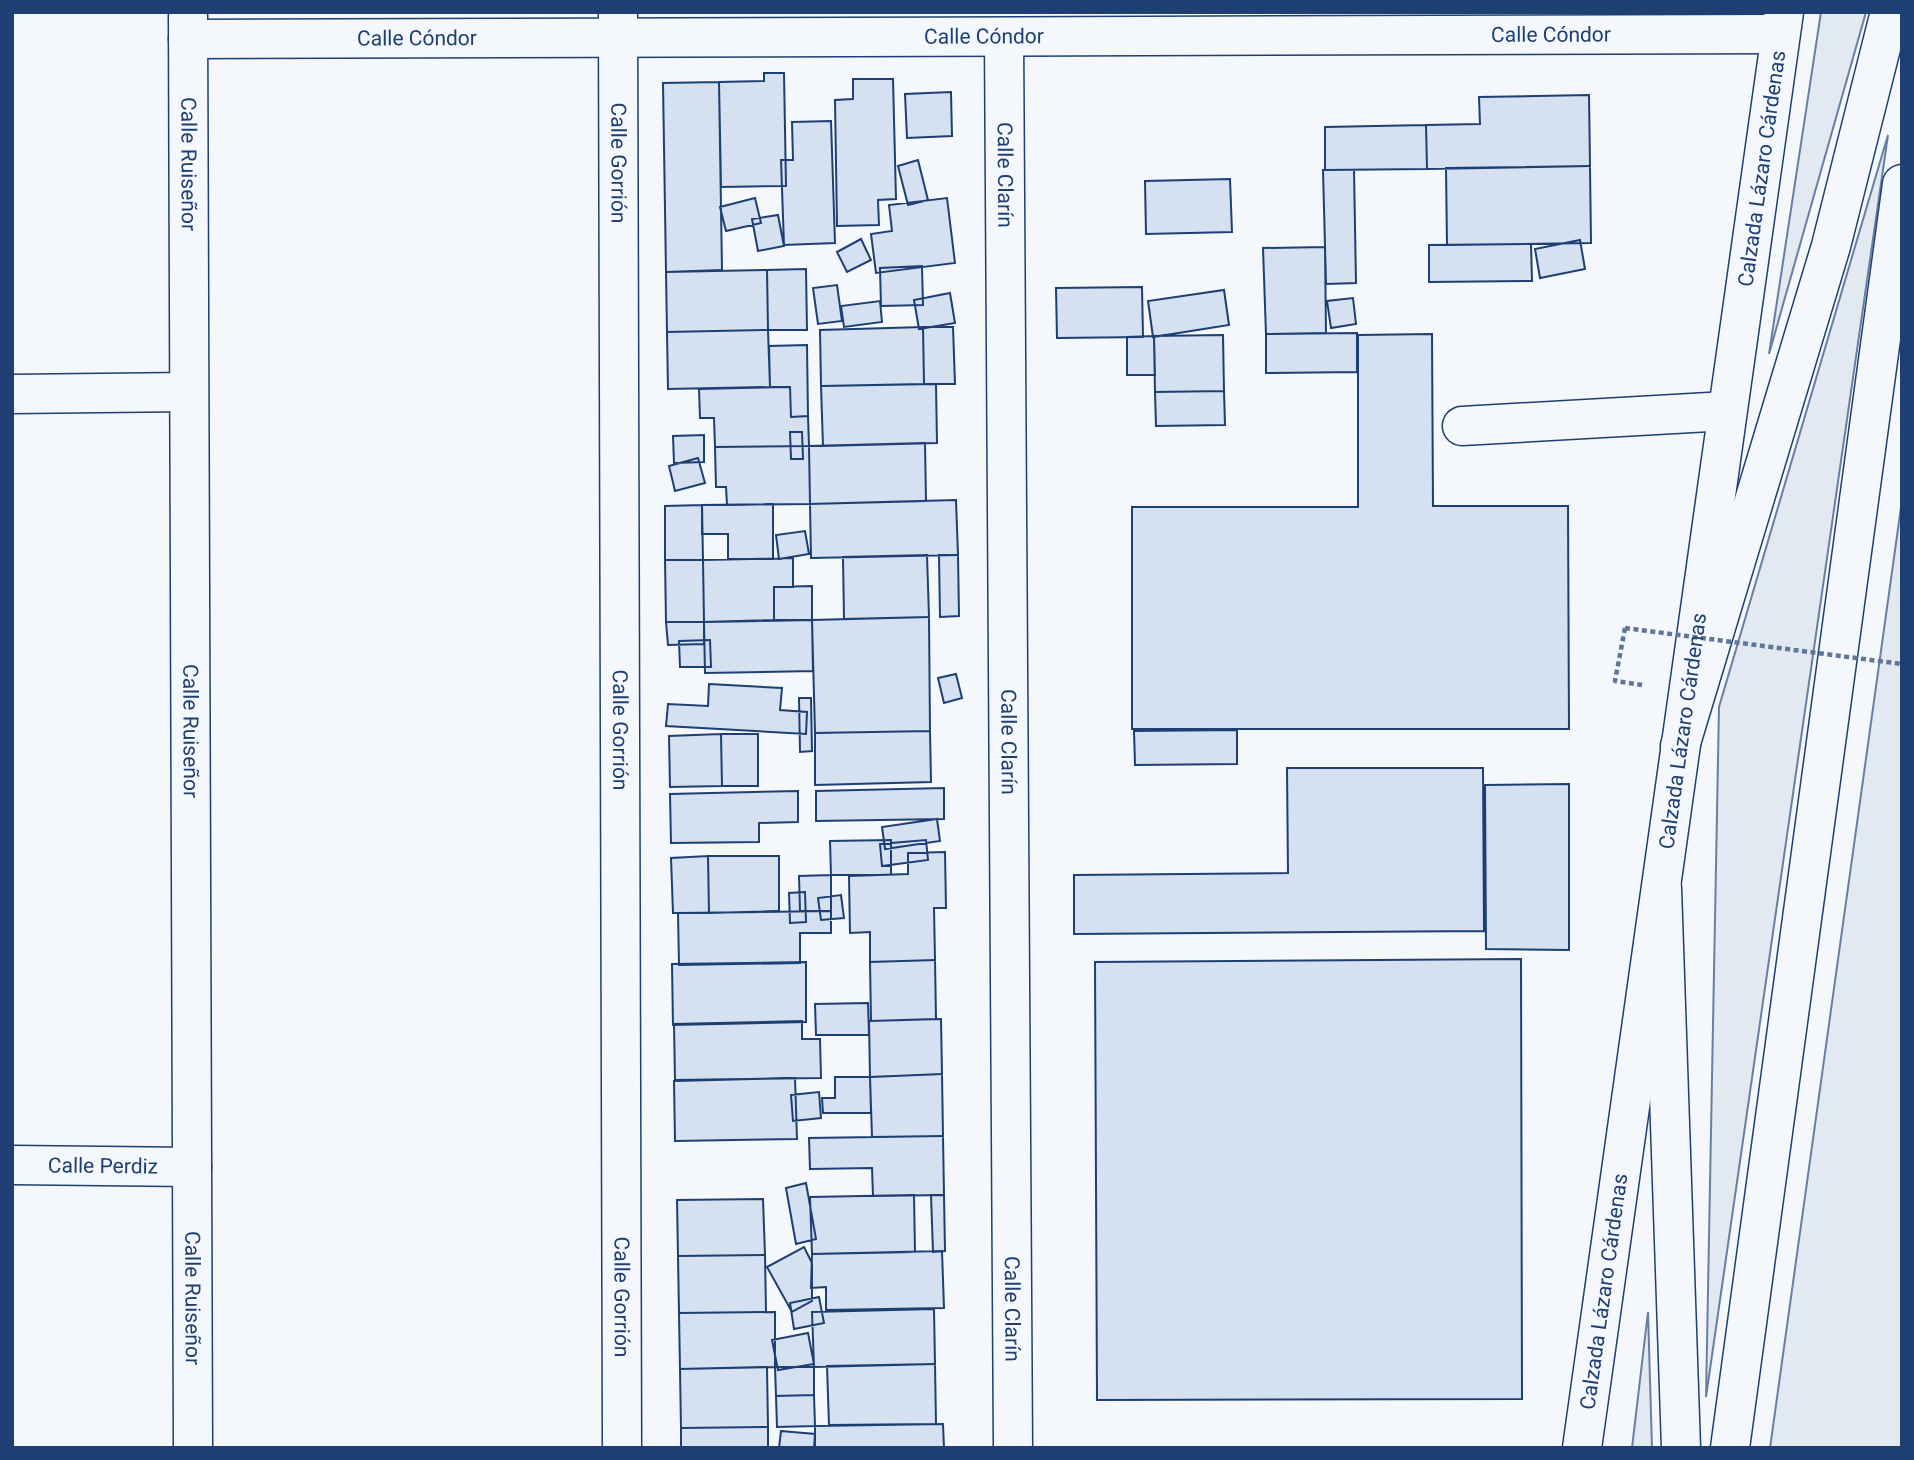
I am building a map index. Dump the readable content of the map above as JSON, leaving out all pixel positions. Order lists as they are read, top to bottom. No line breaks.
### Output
{"streets":{"main road":["Calle Cóndor","Calle Ruiseñor","Calle Gorrión","Calzada Lázaro Cárdenas","Calle Clarín","Calle Perdiz"]},"crossings":[["Calle Cóndor","Calle Ruiseñor"],["Calle Cóndor","Calle Gorrión"],["Calle Cóndor","Calzada Lázaro Cárdenas"],["Calle Cóndor","Calle Clarín"],["Calle Ruiseñor","Calle Perdiz"]]}
